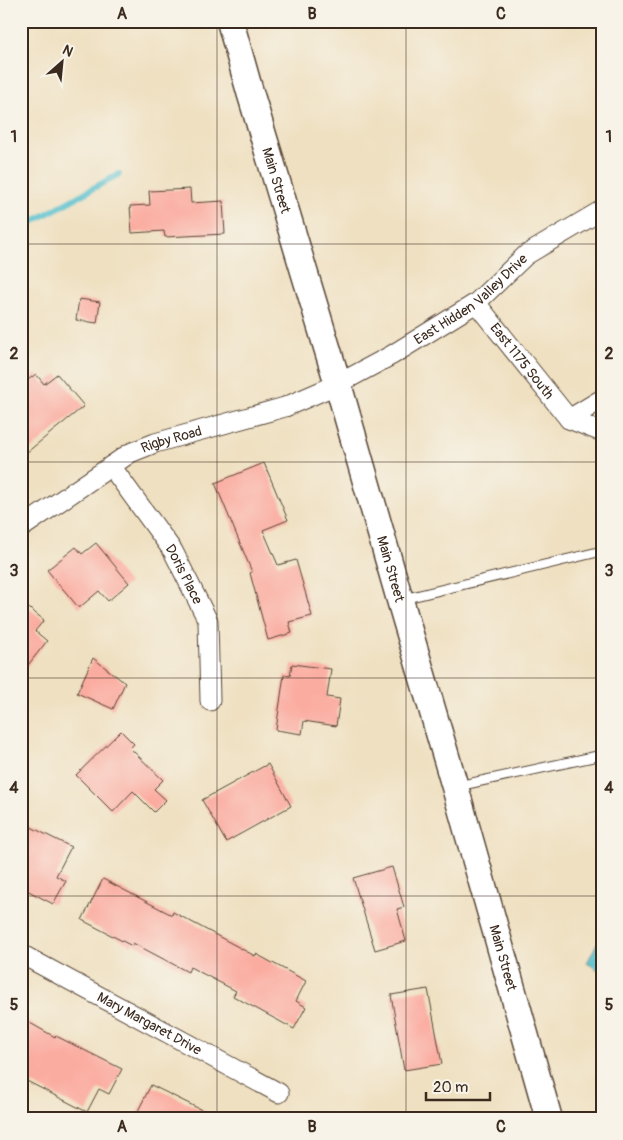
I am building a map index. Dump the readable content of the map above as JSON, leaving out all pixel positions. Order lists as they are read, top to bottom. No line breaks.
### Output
{"streets":{"main road":["Main Street"],"street":["East Hidden Valley Drive","East 1175 South","Rigby Road","Doris Place","Mary Margaret Drive"]},"crossings":[["Main Street","East Hidden Valley Drive"],["Main Street","Rigby Road"],["East Hidden Valley Drive","East 1175 South"],["East Hidden Valley Drive","Rigby Road"],["Rigby Road","Doris Place"]],"scale_bar":"20 m","north":"top right","grid":{"columns":["A","B","C"],"rows":["1","2","3","4","5"]}}
